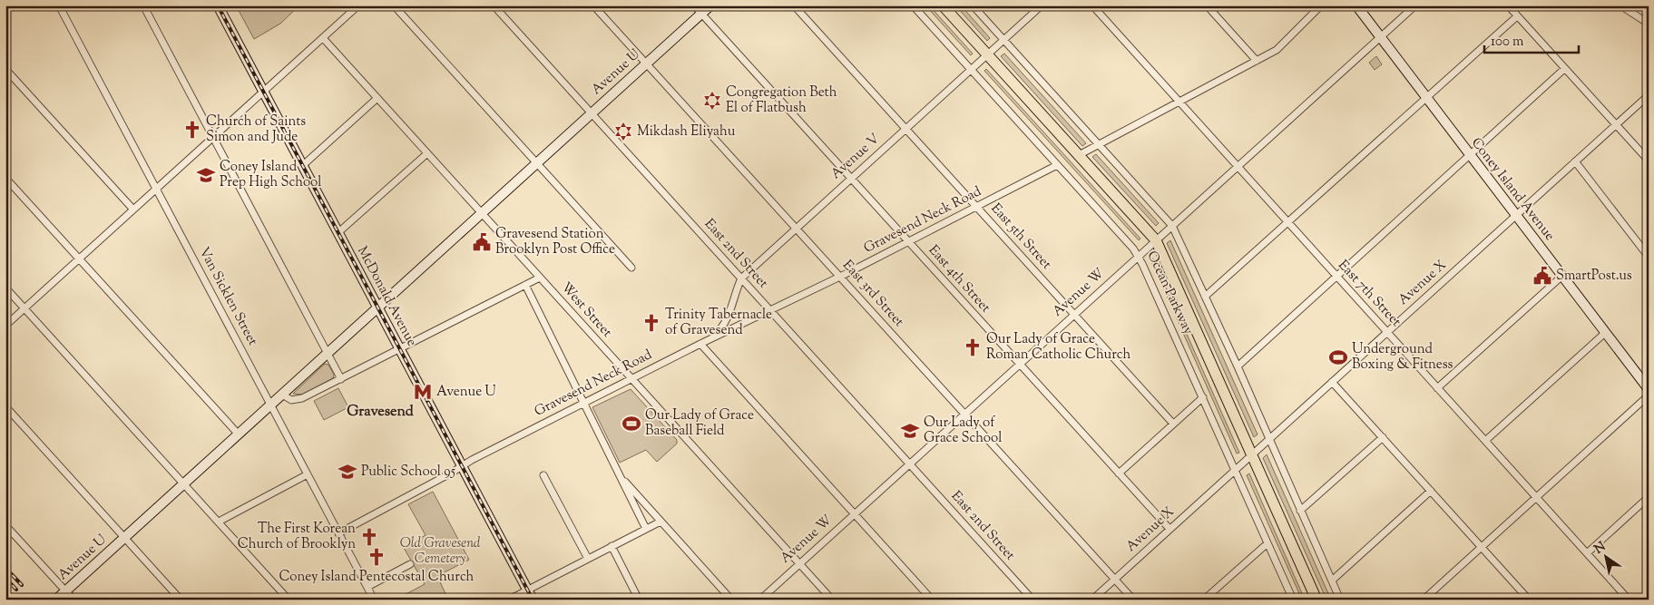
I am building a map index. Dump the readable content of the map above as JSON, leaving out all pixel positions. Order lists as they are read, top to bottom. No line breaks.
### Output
{"streets":{"main road":["Avenue U","Coney Island Avenue","Ocean Parkway","McDonald Avenue"],"street":["Avenue V","Gravesend Neck Road","East 5th Street","East 2nd Street","East 4th Street","Avenue X","Avenue W","East 3rd Street","East 7th Street","Van Sicklen Street","West Street"]},"crossings":[["Avenue U","East 2nd Street"],["Avenue U","East 4th Street"],["Avenue U","East 3rd Street"],["Avenue U","Van Sicklen Street"],["Avenue U","McDonald Avenue"],["Avenue U","West Street"],["Avenue V","Gravesend Neck Road"],["Avenue V","East 5th Street"],["Avenue V","East 2nd Street"],["Avenue V","East 4th Street"],["Avenue V","Ocean Parkway"],["Avenue V","East 3rd Street"],["Coney Island Avenue","Avenue X"],["Coney Island Avenue","Avenue W"],["Gravesend Neck Road","East 5th Street"],["Gravesend Neck Road","East 2nd Street"],["Gravesend Neck Road","East 4th Street"],["Gravesend Neck Road","Ocean Parkway"],["Gravesend Neck Road","East 3rd Street"],["Gravesend Neck Road","Van Sicklen Street"],["Gravesend Neck Road","McDonald Avenue"],["Gravesend Neck Road","West Street"],["East 5th Street","Avenue W"],["East 2nd Street","Avenue W"],["East 4th Street","Avenue X"],["East 4th Street","Avenue W"],["Avenue X","Ocean Parkway"],["Avenue X","East 3rd Street"],["Avenue X","East 7th Street"],["Avenue W","Ocean Parkway"],["Avenue W","East 3rd Street"],["Avenue W","East 7th Street"],["Avenue W","West Street"]],"districts":["Gravesend"],"parks":["Old Gravesend Cemetery"],"places":{"synagogue":["Congregation Beth El of Flatbush","Mikdash Eliyahu"],"church":["Church of Saints Simon and Jude","Trinity Tabernacle of Gravesend","Our Lady of Grace Roman Catholic Church","The First Korean Church of Brooklyn","Coney Island Pentecostal Church"],"school or university":["Coney Island Prep High School","Our Lady of Grace School","Public School 95"],"public building":["Gravesend Station Brooklyn Post Office","SmartPost.us"],"sports":["Underground Boxing & Fitness","Our Lady of Grace Baseball Field"],"metro station":["Avenue U"]},"scale_bar":"100 m","north":"top left"}
